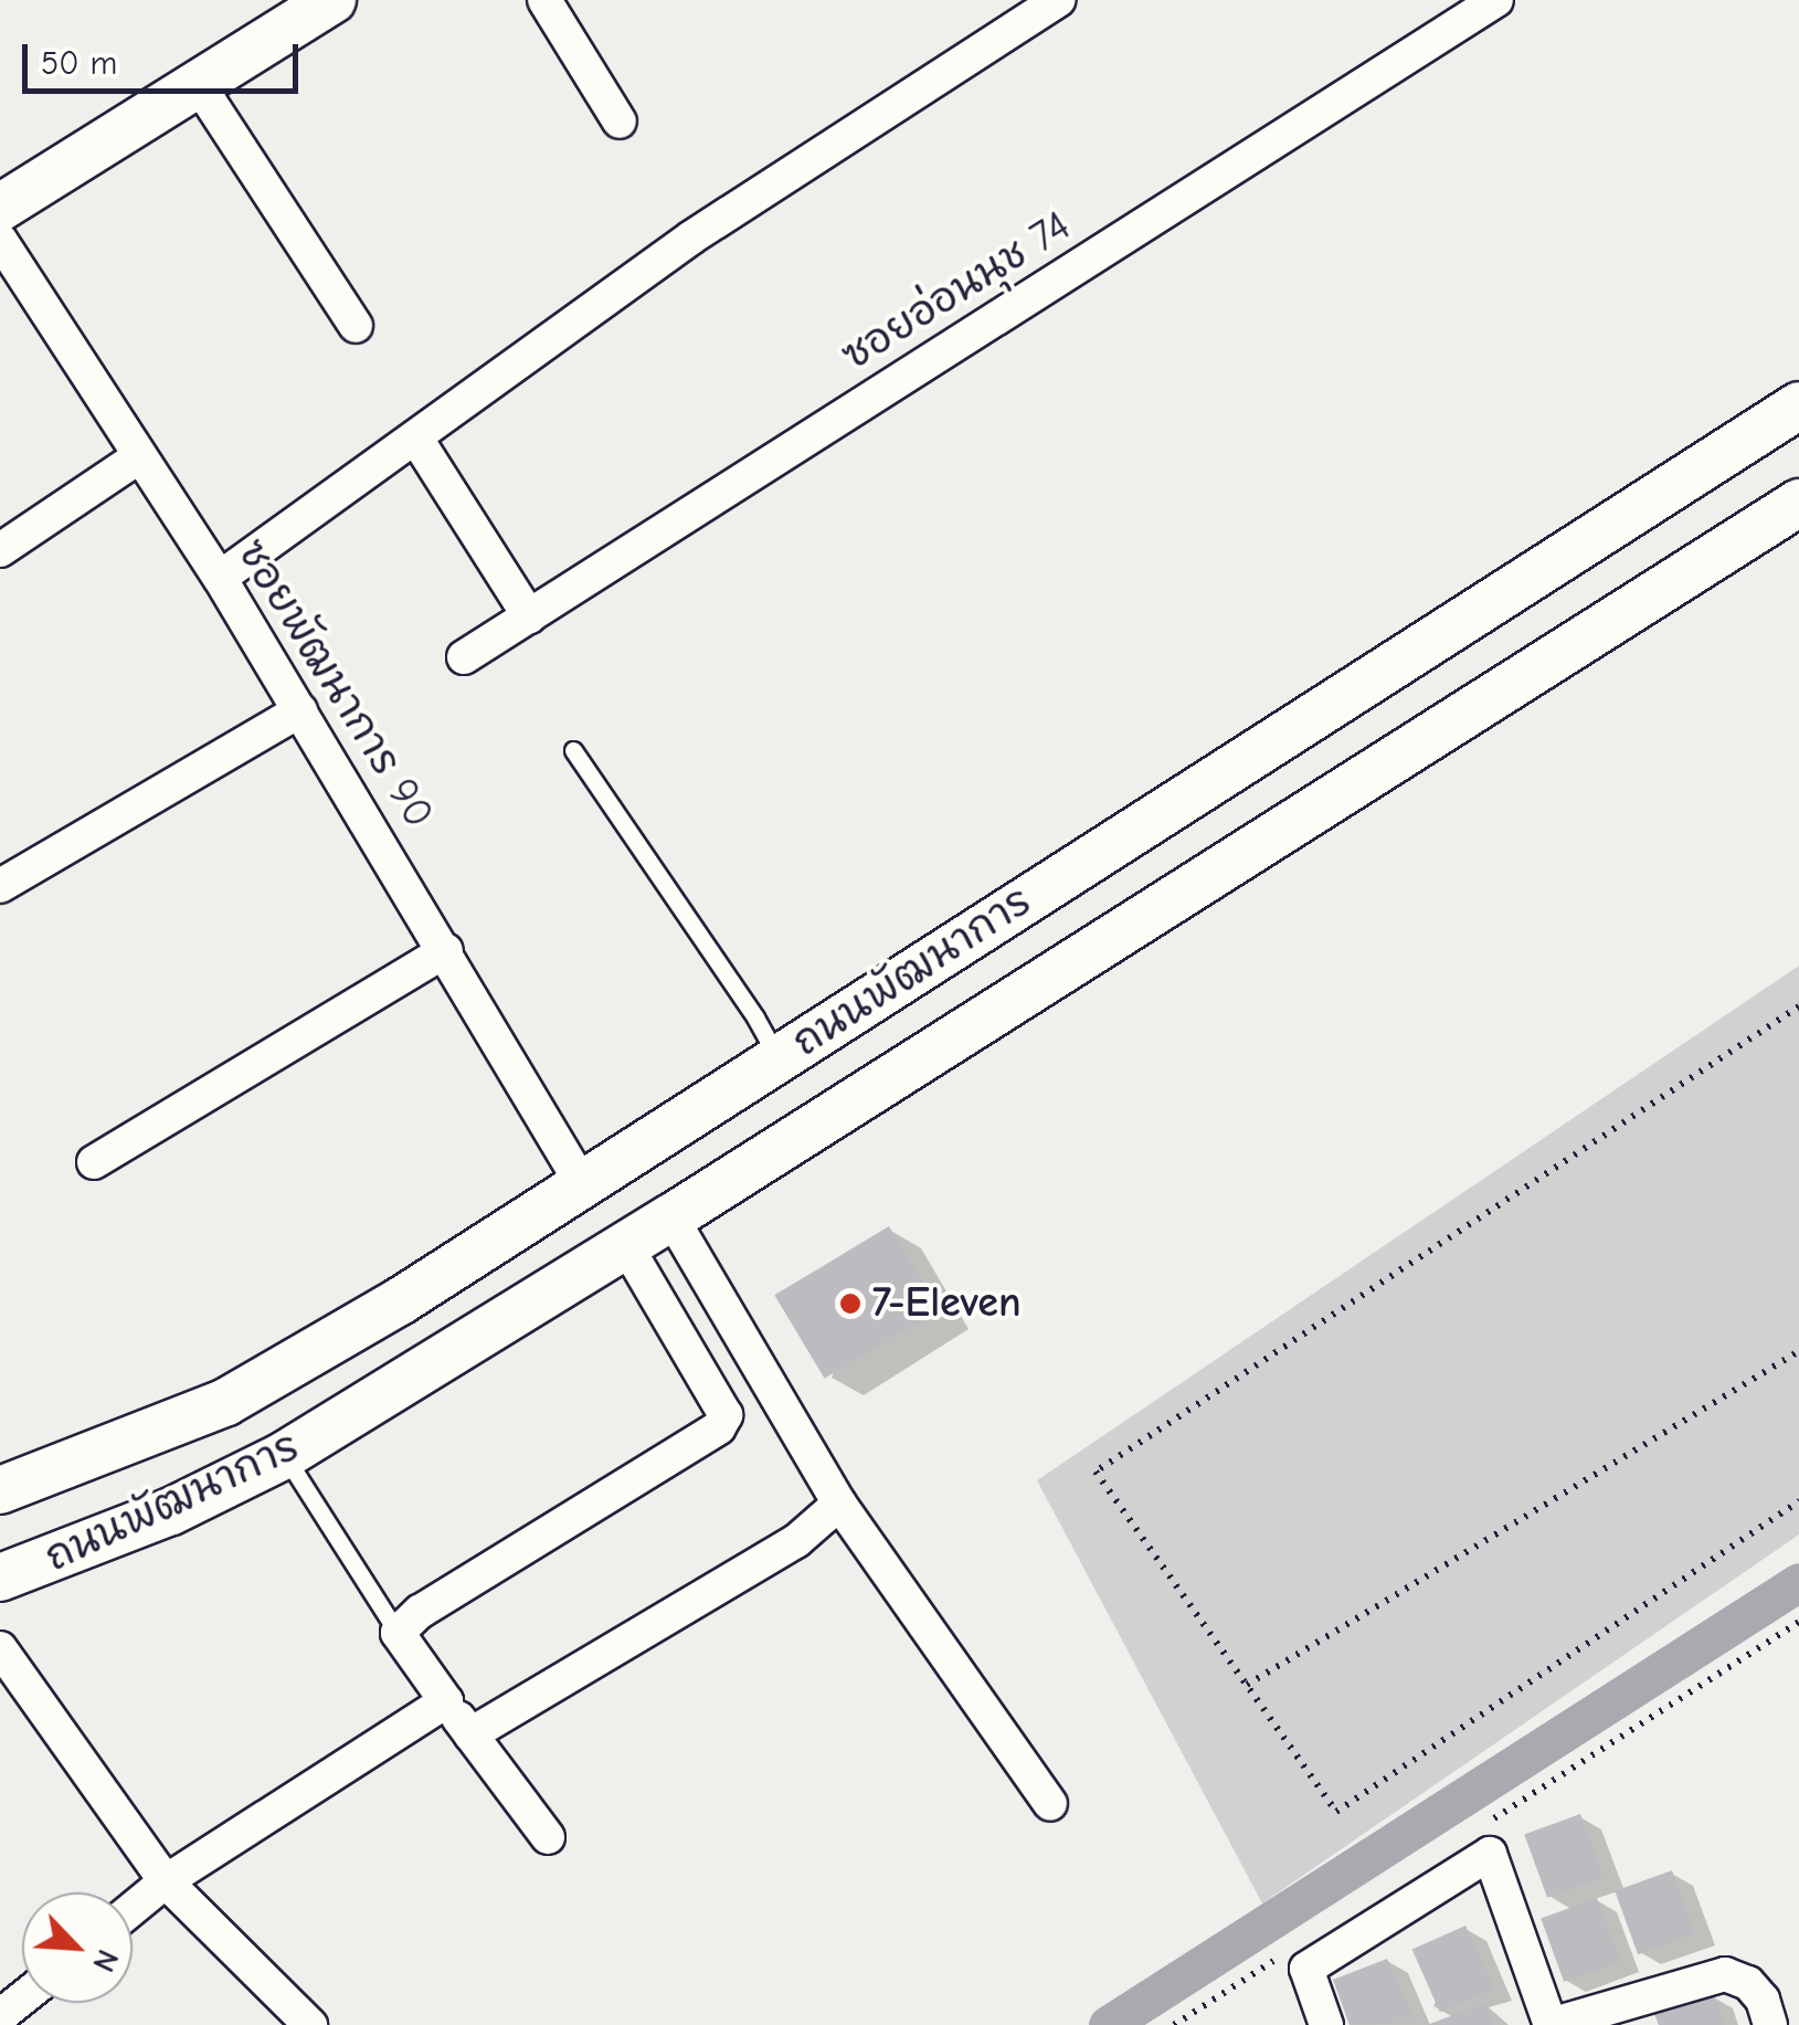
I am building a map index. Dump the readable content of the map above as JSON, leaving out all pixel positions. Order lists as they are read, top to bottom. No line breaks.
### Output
{"streets":{"main road":["ถนนพัฒนาการ"],"street":["ซอยอ่อนนุช 74","ซอยพัฒนาการ 90"]},"crossings":[["ซอยพัฒนาการ 90","ถนนพัฒนาการ"]],"places":["7-Eleven"],"scale_bar":"50 m","north":"bottom right"}
